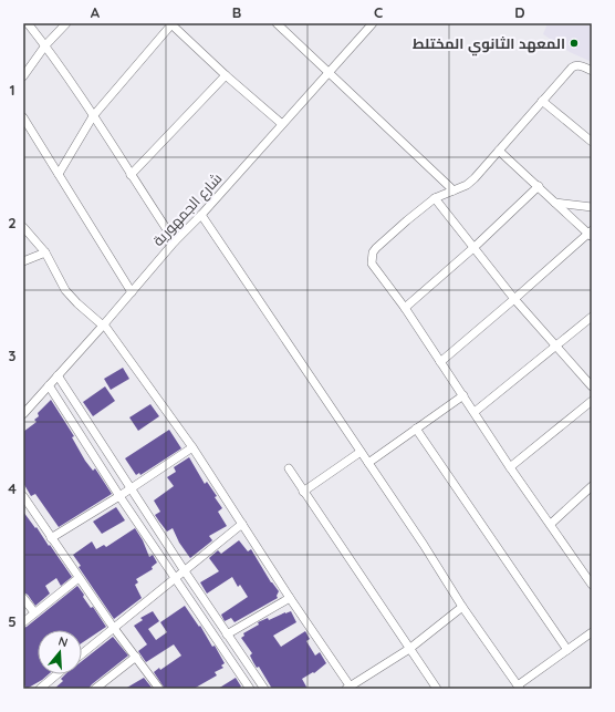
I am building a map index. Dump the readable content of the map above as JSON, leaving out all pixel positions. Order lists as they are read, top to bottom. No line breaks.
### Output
{"streets":{"street":["شارع الجمهورية"]},"places":["المعهد الثانوي المختلط"],"north":"top","grid":{"columns":["A","B","C","D"],"rows":["1","2","3","4","5"]}}
